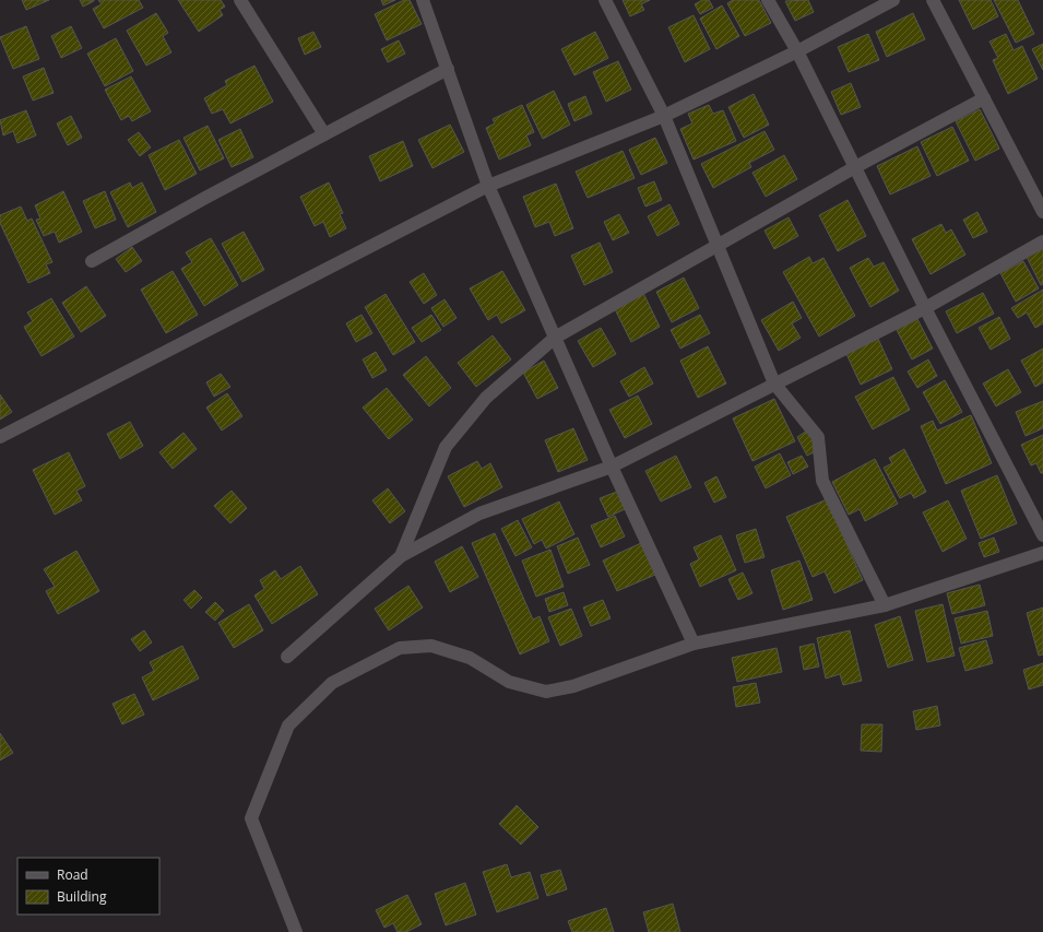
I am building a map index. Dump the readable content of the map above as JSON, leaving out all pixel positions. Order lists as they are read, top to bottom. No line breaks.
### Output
{"legend":["Road","Building"]}
